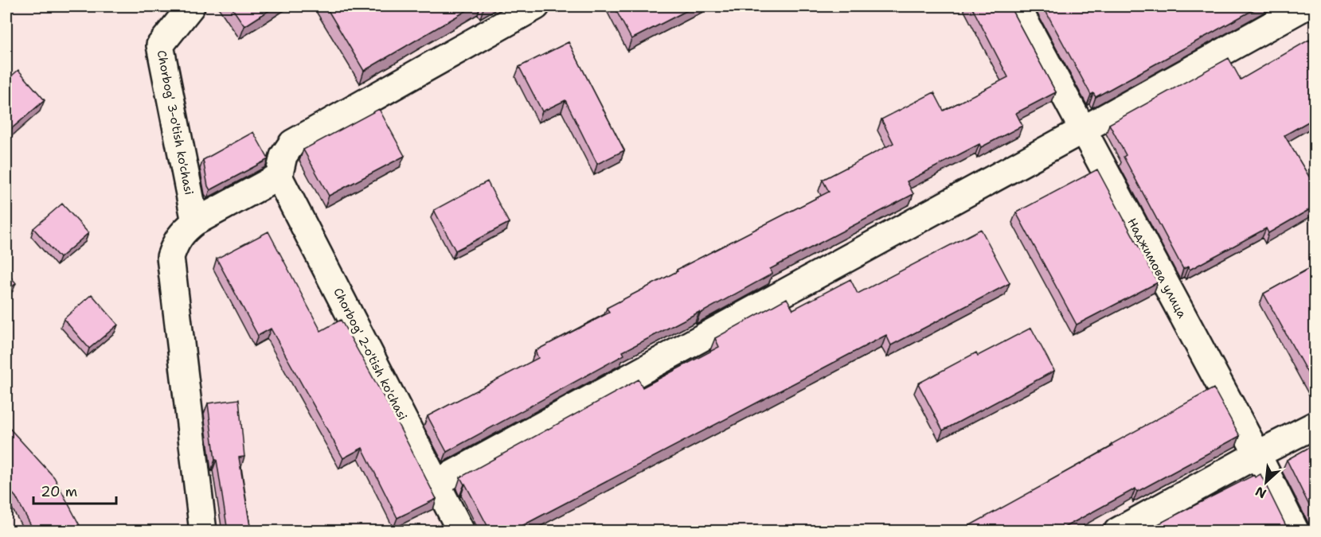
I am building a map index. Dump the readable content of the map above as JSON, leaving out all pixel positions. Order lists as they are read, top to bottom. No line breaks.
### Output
{"streets":{"street":["Chorbog' 3-o'tish ko'chasi","Наджимова улица","Chorbog' 2-o'tish ko'chasi"]},"scale_bar":"20 m","north":"bottom left"}
